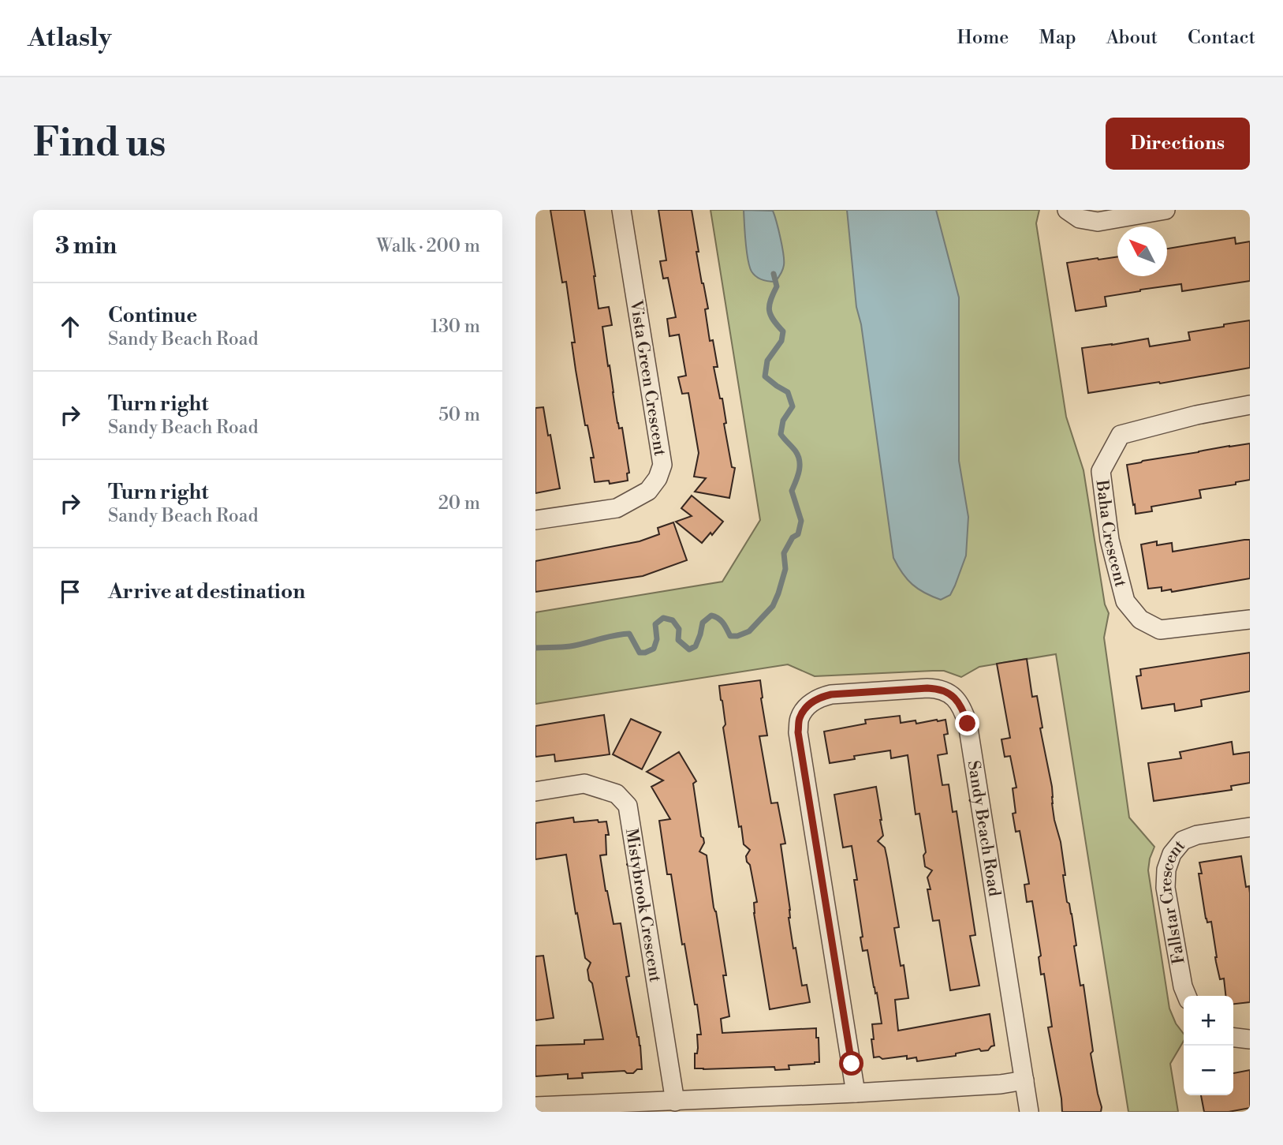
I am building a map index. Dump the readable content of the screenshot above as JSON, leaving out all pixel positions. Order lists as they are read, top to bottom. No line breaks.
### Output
{"streets":{"street":["Vista Green Crescent","Baha Crescent","Sandy Beach Road","Mistybrook Crescent","Fallstar Crescent"]},"north":"top left","page":{"header":"Atlasly","nav":["Home","Map","About","Contact"],"buttons":"Directions","title":"Find us","heading":["3 min","Walk · 200 m"],"list":[["Continue","Sandy Beach Road","130 m"],["Turn right","Sandy Beach Road","50 m"],["Turn right","Sandy Beach Road","20 m"],"Arrive at destination"],"map_buttons":["+","−"]}}
